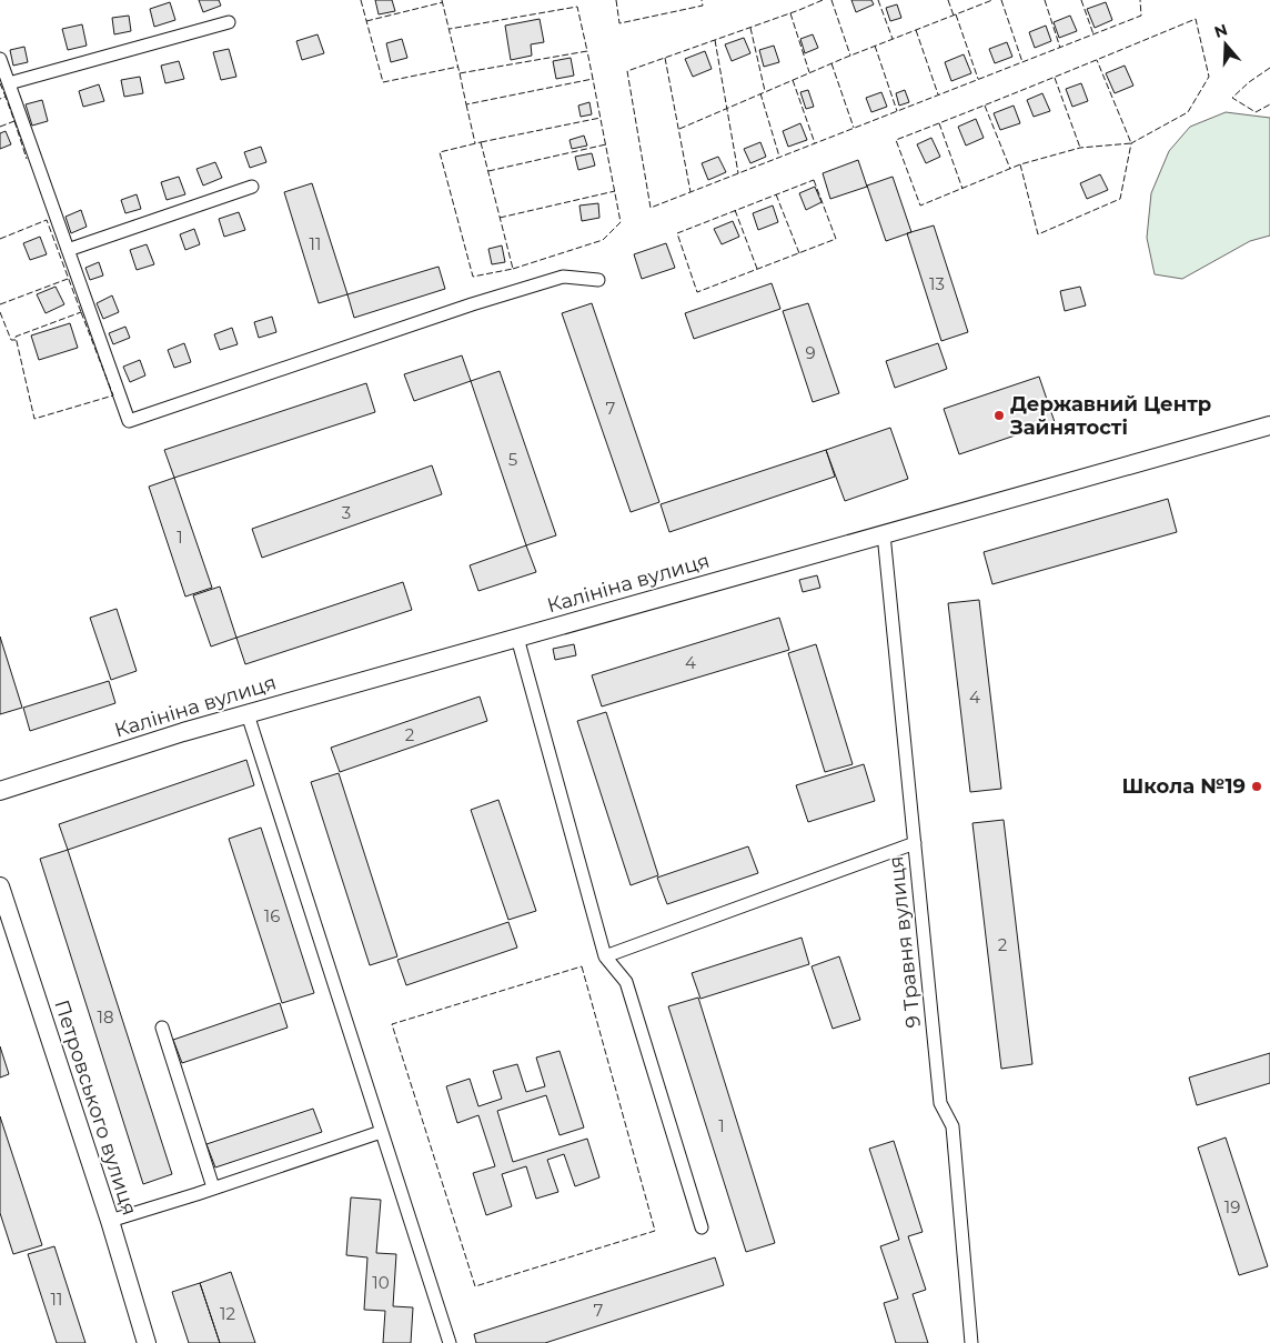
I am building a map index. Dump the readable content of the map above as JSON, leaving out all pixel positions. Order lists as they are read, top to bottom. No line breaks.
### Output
{"streets":{"street":["Калініна вулиця","9 Травня вулиця","Петровського вулиця"]},"crossings":[["Калініна вулиця","9 Травня вулиця"]],"places":["Державний Центр Зайнятості","Школа №19"],"house_numbers":["11","13","9","7","5","3","1","4","4","2","16","2","18","1","19","10","11","7","12"],"north":"top"}
